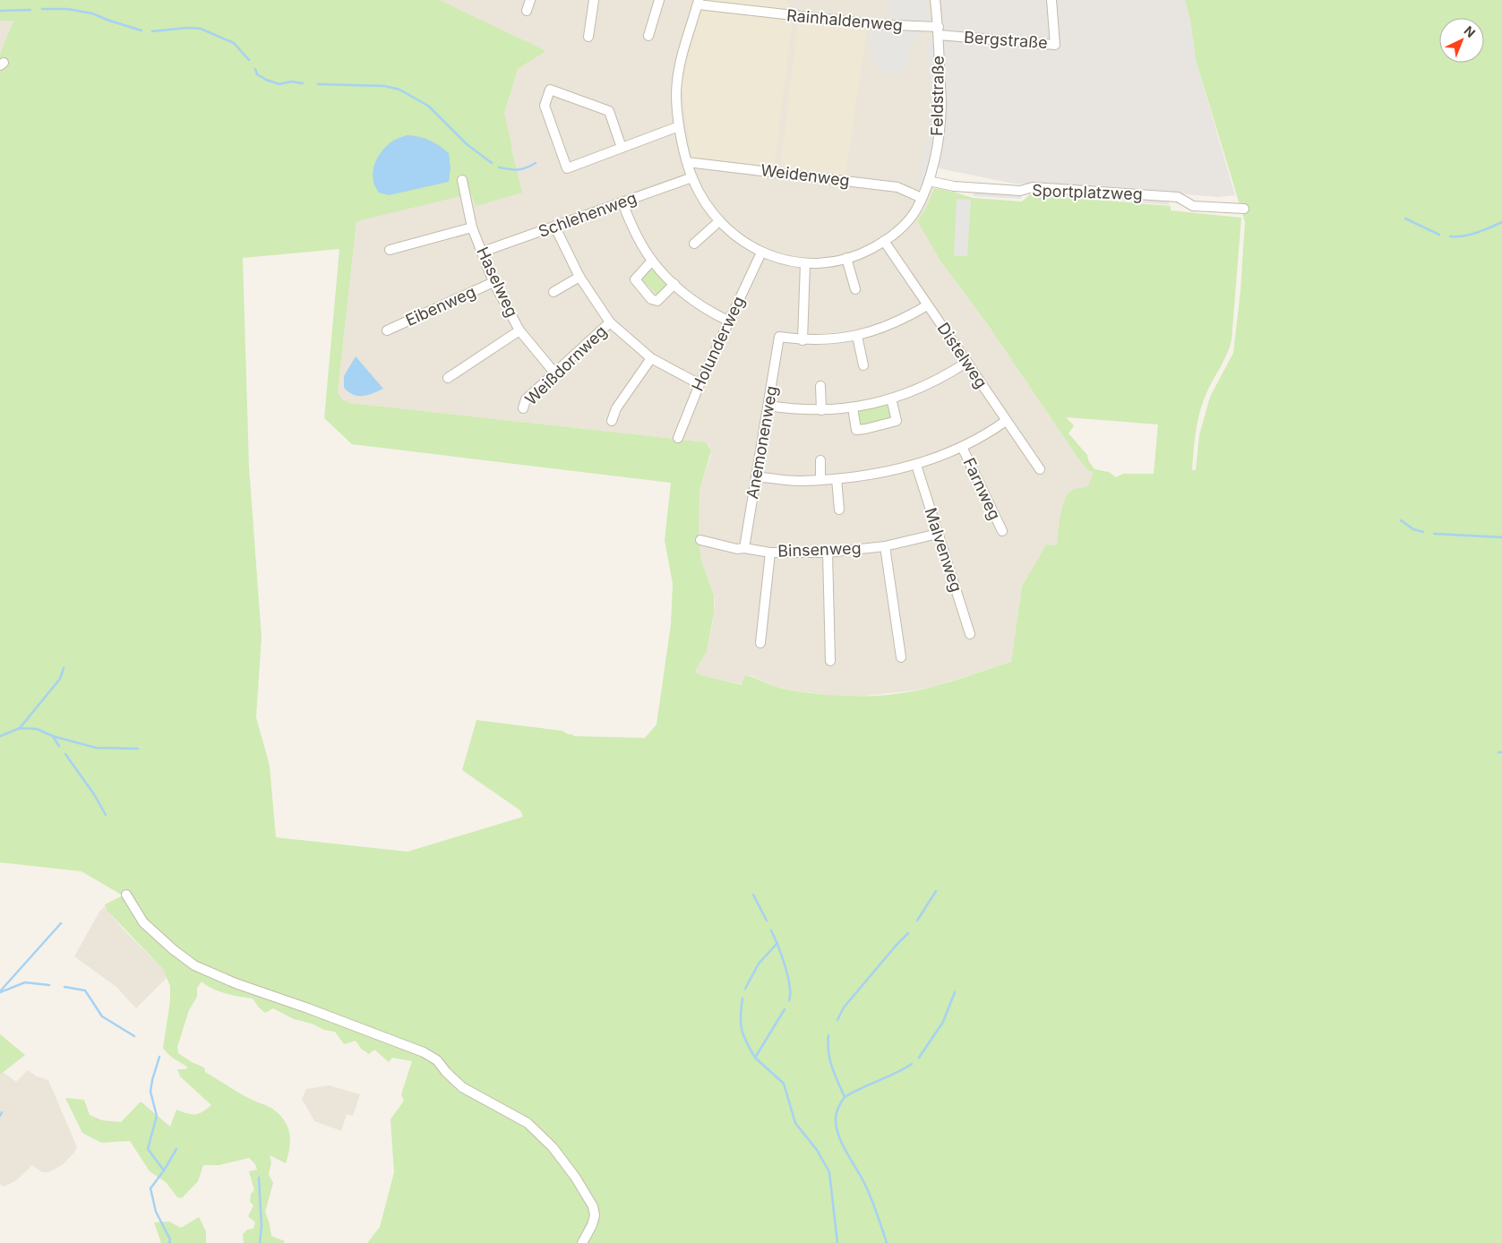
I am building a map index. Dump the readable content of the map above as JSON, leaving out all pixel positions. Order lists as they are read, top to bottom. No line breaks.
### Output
{"streets":{"street":["Rainhaldenweg","Bergstraße","Feldstraße","Weidenweg","Sportplatzweg","Schlehenweg","Haselweg","Eibenweg","Holunderweg","Distelweg","Weißdornweg","Anemonenweg","Farnweg","Binsenweg","Malvenweg"]},"crossings":[["Rainhaldenweg","Bergstraße"],["Rainhaldenweg","Feldstraße"],["Bergstraße","Feldstraße"],["Feldstraße","Weidenweg"],["Feldstraße","Sportplatzweg"],["Feldstraße","Schlehenweg"],["Feldstraße","Holunderweg"],["Feldstraße","Distelweg"],["Schlehenweg","Haselweg"],["Haselweg","Eibenweg"],["Haselweg","Weißdornweg"],["Anemonenweg","Binsenweg"],["Binsenweg","Malvenweg"]],"north":"top right"}
